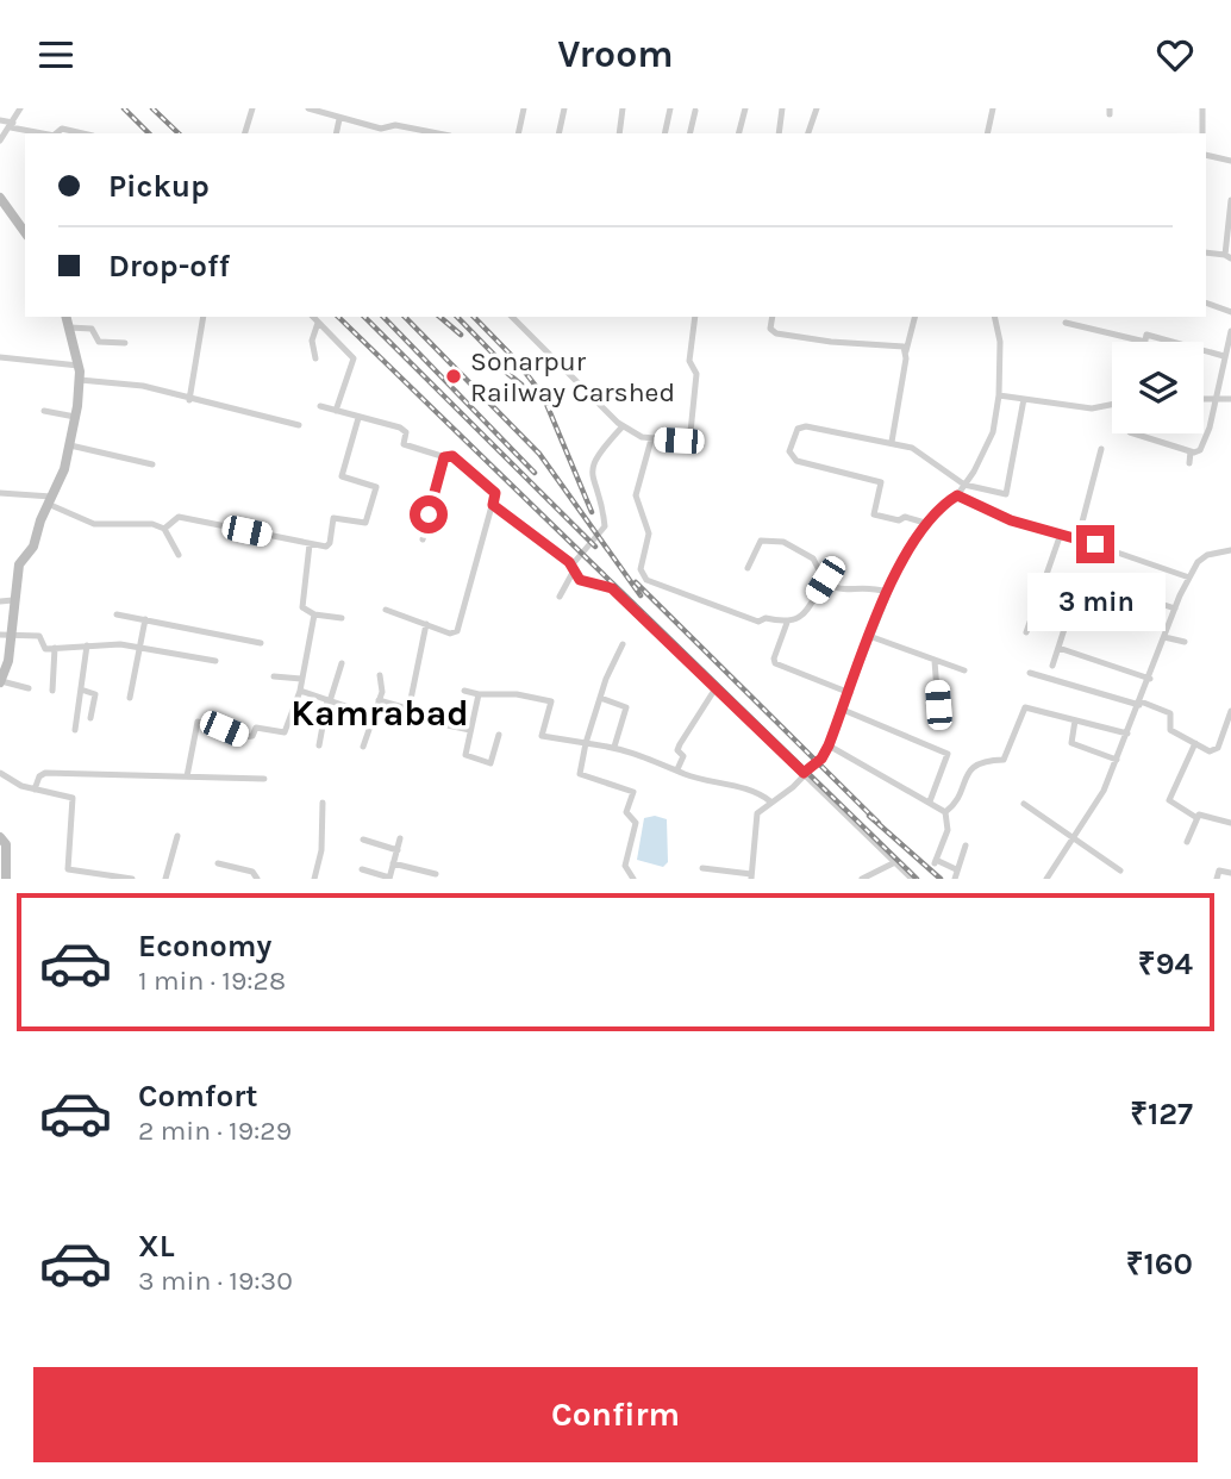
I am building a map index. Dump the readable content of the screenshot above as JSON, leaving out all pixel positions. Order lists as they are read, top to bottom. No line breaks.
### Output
{"districts":["Kamrabad"],"places":["Sonarpur Railway Carshed"],"page":{"header":"Vroom","banner":["Pickup","Drop-off"],"bubble":"3 min","list":[{"name":"Economy","note":"1 min · 19:28","value":"₹94"},{"name":"Comfort","note":"2 min · 19:29","value":"₹127"},{"name":"XL","note":"3 min · 19:30","value":"₹160"}],"buttons":"Confirm"}}
